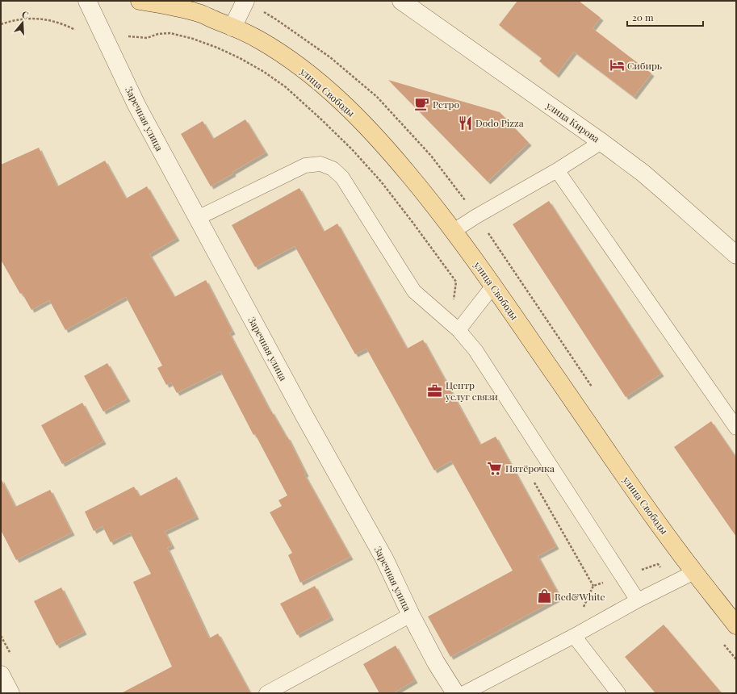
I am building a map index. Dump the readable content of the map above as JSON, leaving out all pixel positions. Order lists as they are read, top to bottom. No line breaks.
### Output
{"streets":{"main road":["улица Свободы"],"street":["Заречная улица","улица Кирова"]},"places":{"hotel":["Сибирь"],"cafe":["Ретро"],"restaurant":["Dodo Pizza"],"office":["Центр услуг связи"],"supermarket":["Пятёрочка"],"shop":["Red&White"]},"scale_bar":"20 m","north":"top"}
